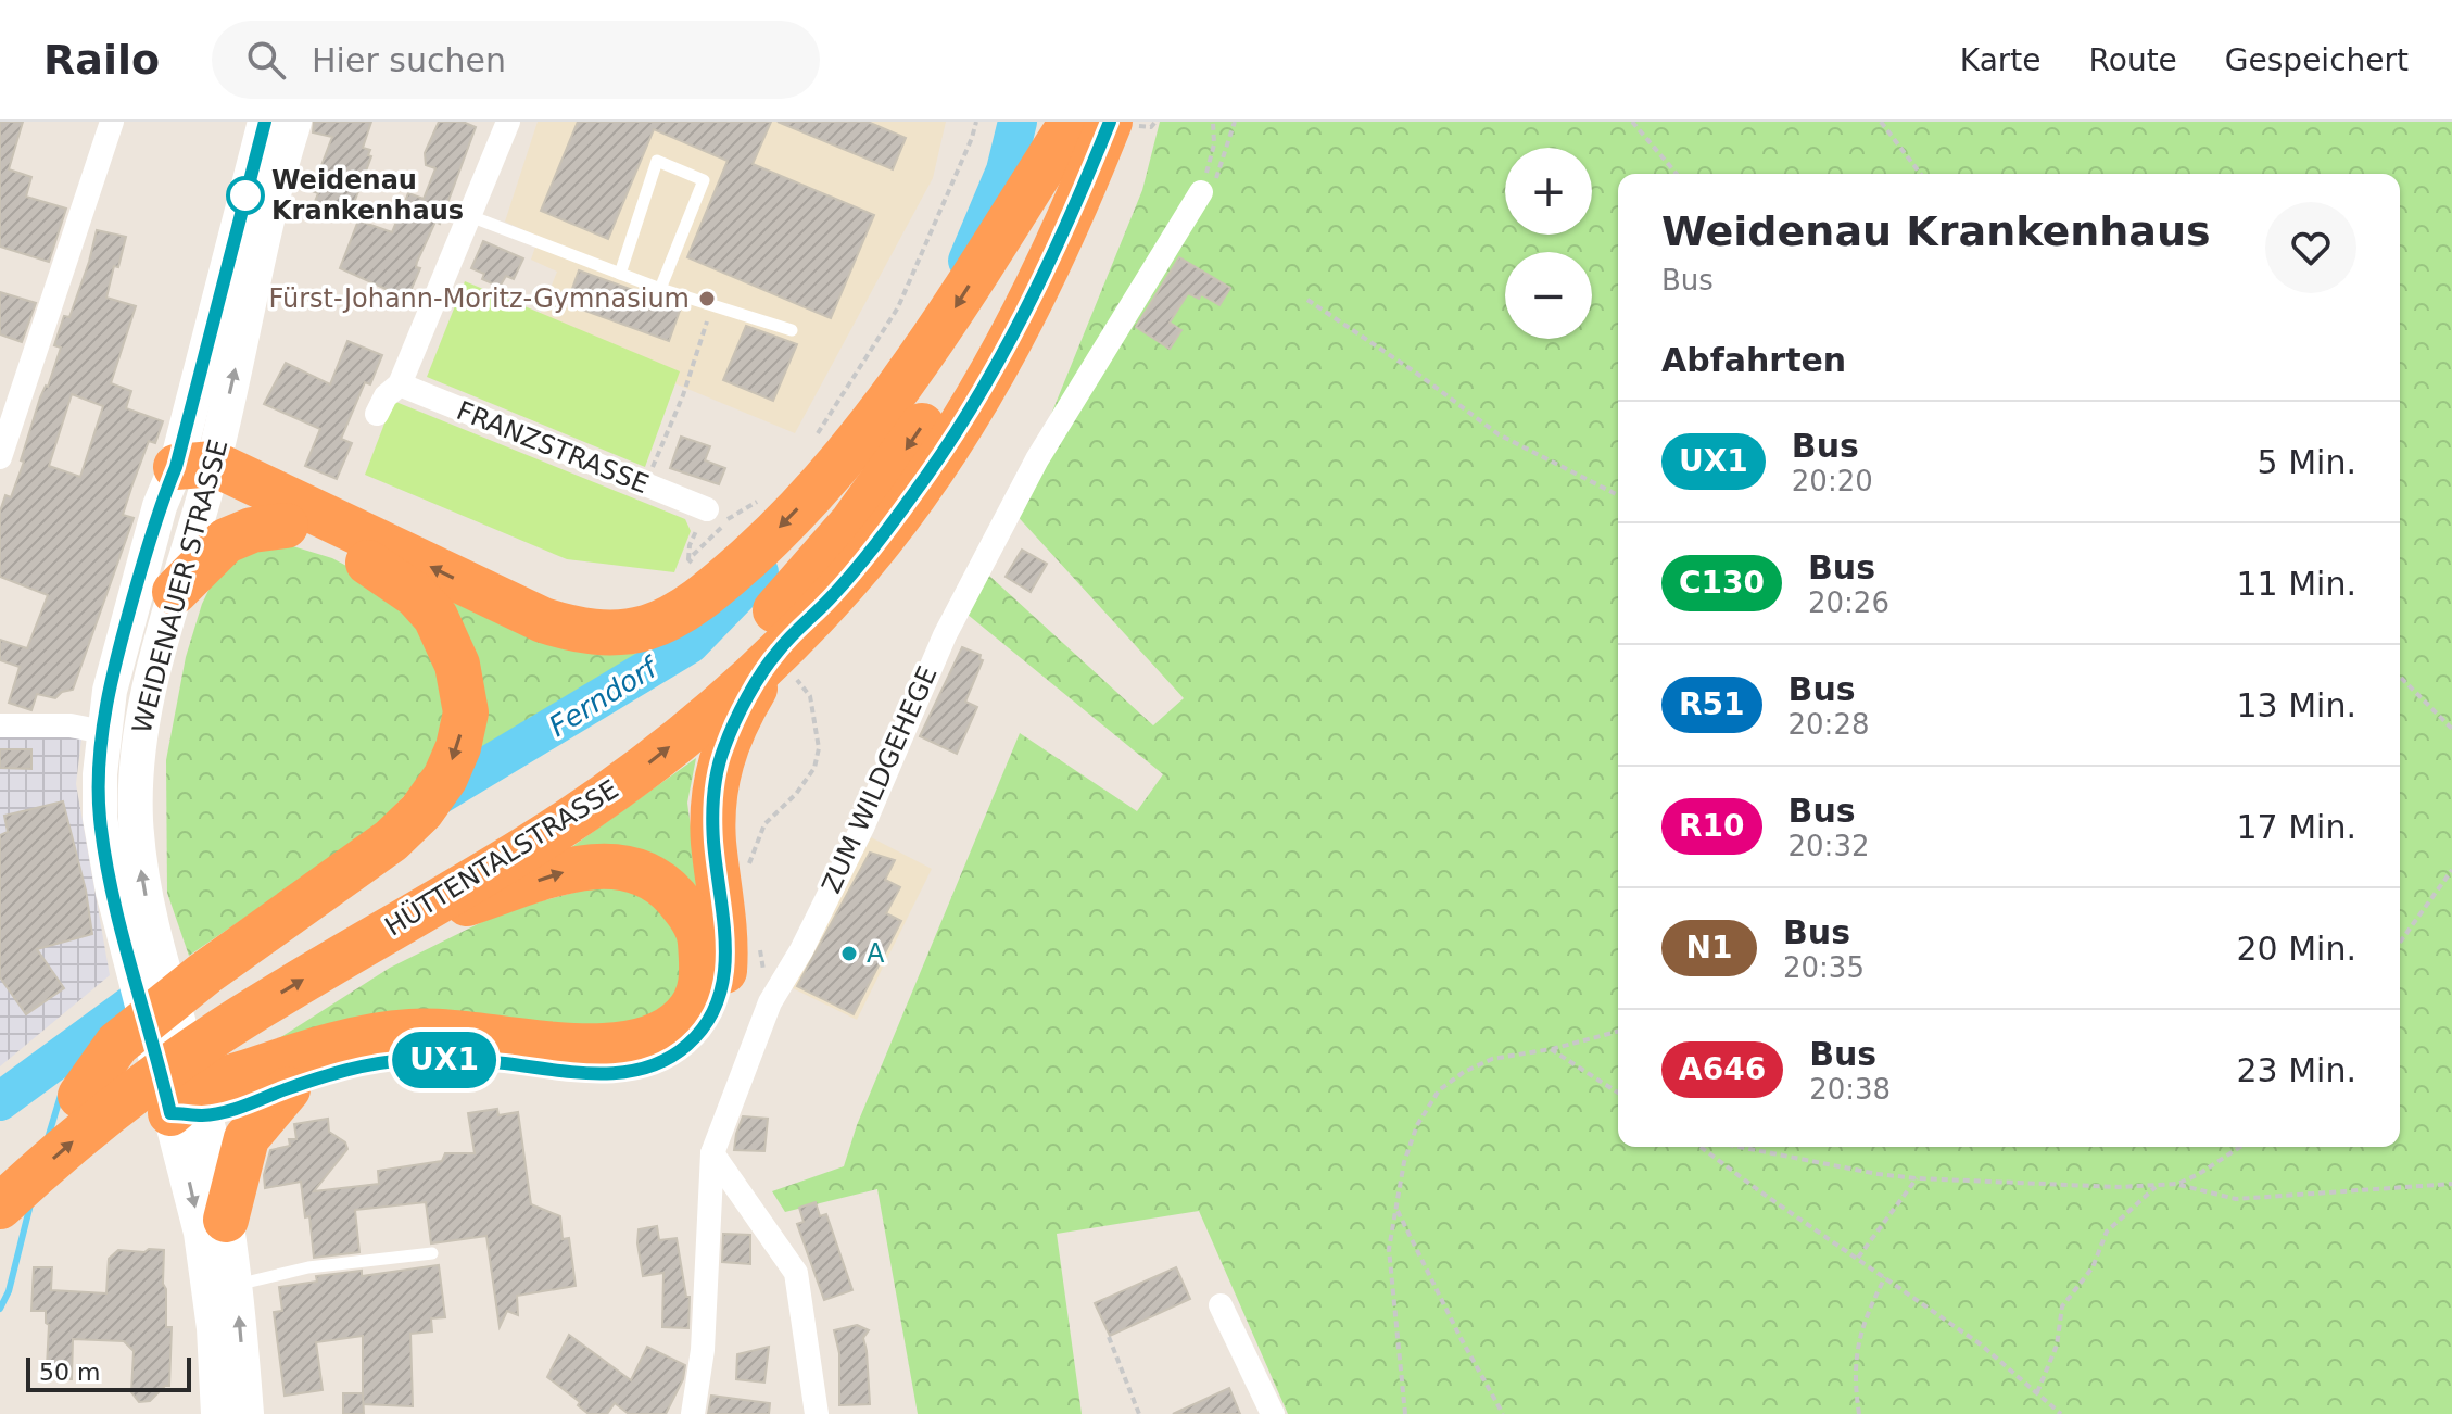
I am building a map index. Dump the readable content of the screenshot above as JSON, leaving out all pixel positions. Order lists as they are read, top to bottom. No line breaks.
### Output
{"streets":{"highway":["HÜTTENTALSTRASSE"],"main road":["WEIDENAUER STRASSE"],"street":["FRANZSTRASSE","ZUM WILDGEHEGE"]},"water":["Ferndorf"],"places":["Weidenau Krankenhaus","Fürst-Johann-Moritz-Gymnasium","A"],"lines":["bus line UX1"],"scale_bar":"50 m","page":{"header":"Railo","search":"Hier suchen","nav":["Karte","Route","Gespeichert"],"on_map":"UX1","map_buttons":["+","−"],"heading":[["Weidenau Krankenhaus","Bus"],"Abfahrten"],"list":[{"mark":"UX1","name":"Bus","note":"20:20","value":"5 Min."},{"mark":"C130","name":"Bus","note":"20:26","value":"11 Min."},{"mark":"R51","name":"Bus","note":"20:28","value":"13 Min."},{"mark":"R10","name":"Bus","note":"20:32","value":"17 Min."},{"mark":"N1","name":"Bus","note":"20:35","value":"20 Min."},{"mark":"A646","name":"Bus","note":"20:38","value":"23 Min."}],"scale":"50 m"}}
